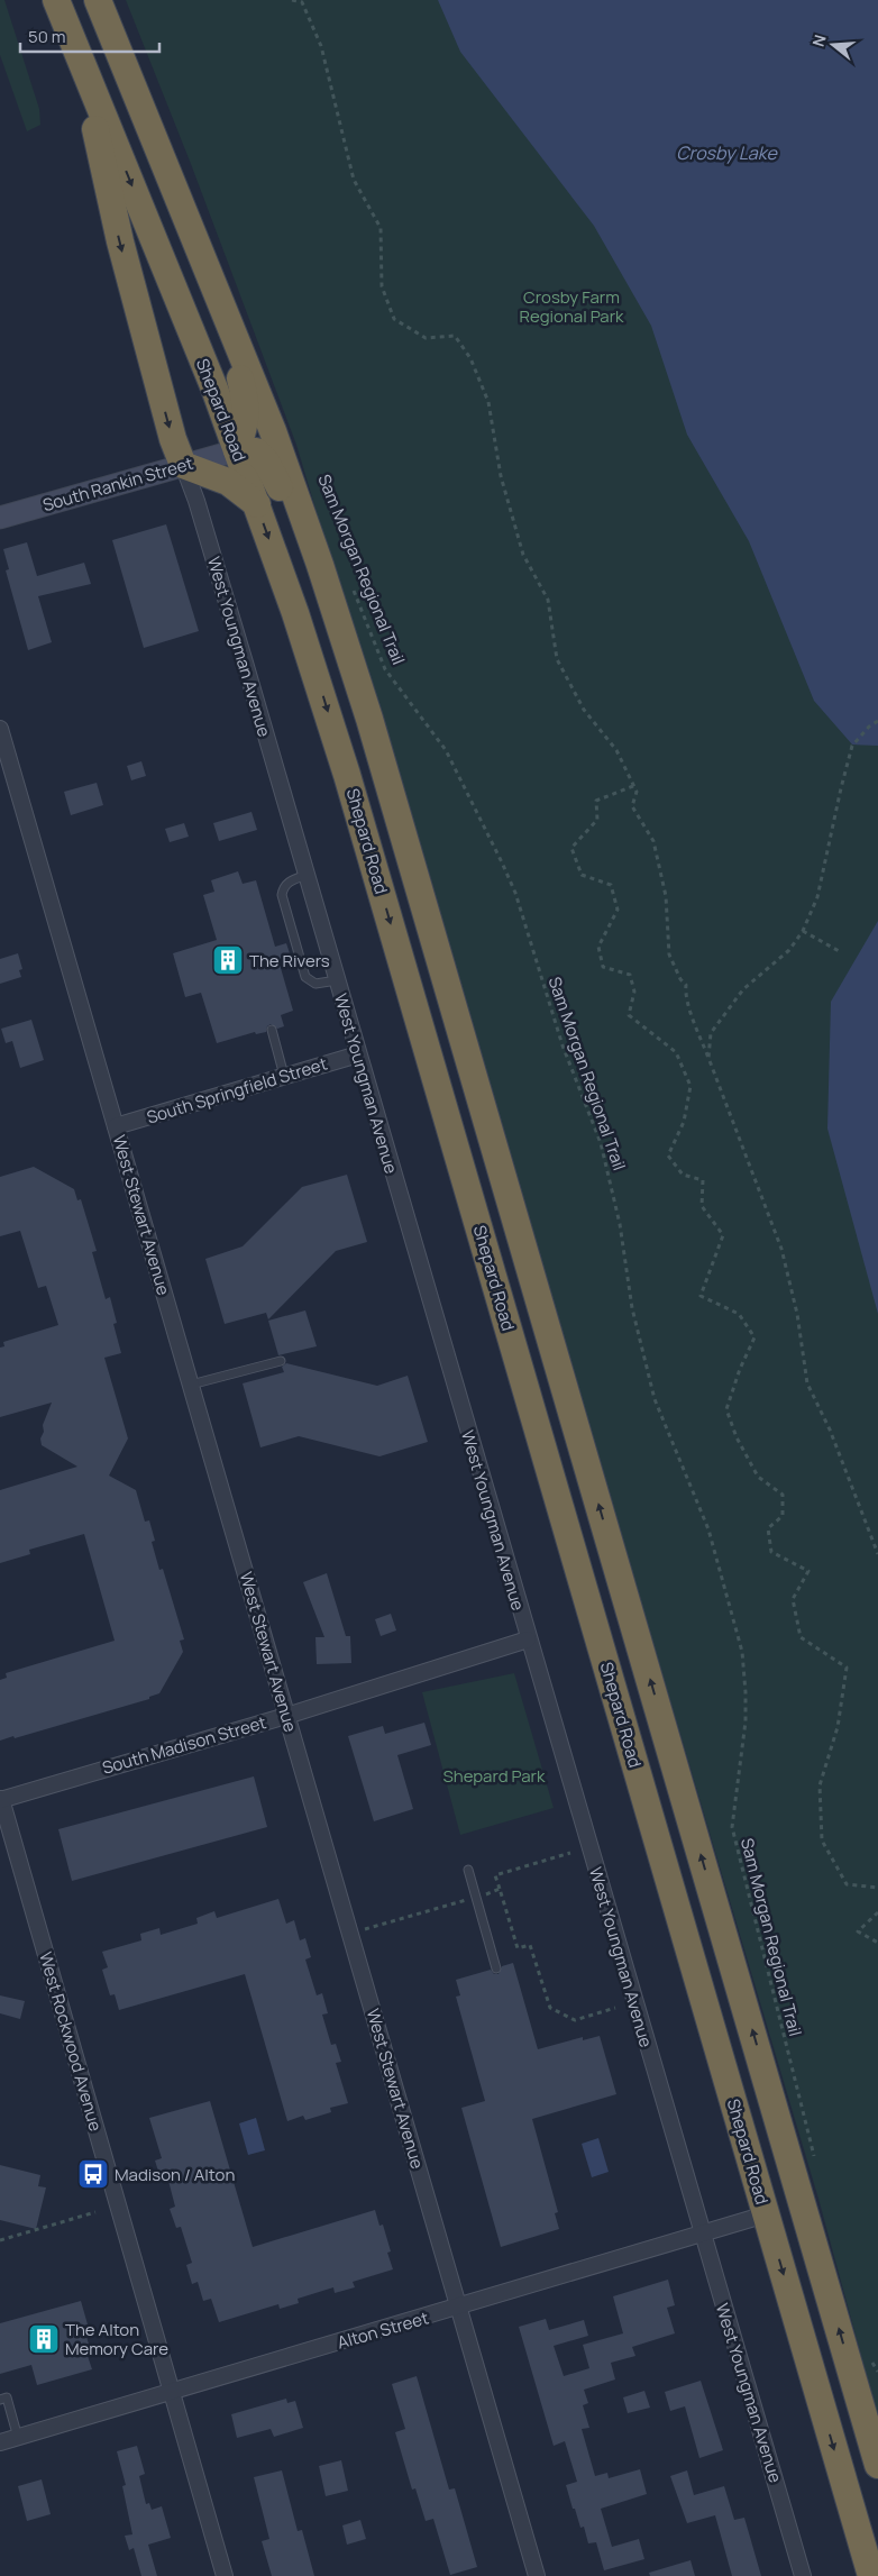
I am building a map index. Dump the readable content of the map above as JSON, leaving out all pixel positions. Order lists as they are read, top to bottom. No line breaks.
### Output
{"streets":{"highway":["Shepard Road"],"street":["South Rankin Street","West Youngman Avenue","South Springfield Street","West Stewart Avenue","South Madison Street","West Rockwood Avenue","Alton Street"],"path":["Sam Morgan Regional Trail"]},"crossings":[["Shepard Road","South Rankin Street"],["Shepard Road","Alton Street"],["South Rankin Street","West Youngman Avenue"],["West Youngman Avenue","South Springfield Street"],["West Youngman Avenue","South Madison Street"],["West Youngman Avenue","Alton Street"],["South Springfield Street","West Stewart Avenue"],["West Stewart Avenue","South Madison Street"],["West Stewart Avenue","Alton Street"],["South Madison Street","West Rockwood Avenue"],["West Rockwood Avenue","Alton Street"]],"water":["Crosby Lake"],"parks":["Crosby Farm Regional Park","Shepard Park"],"places":{"building":["The Rivers","The Alton Memory Care"],"bus stop":["Madison / Alton"]},"scale_bar":"50 m","north":"left"}
